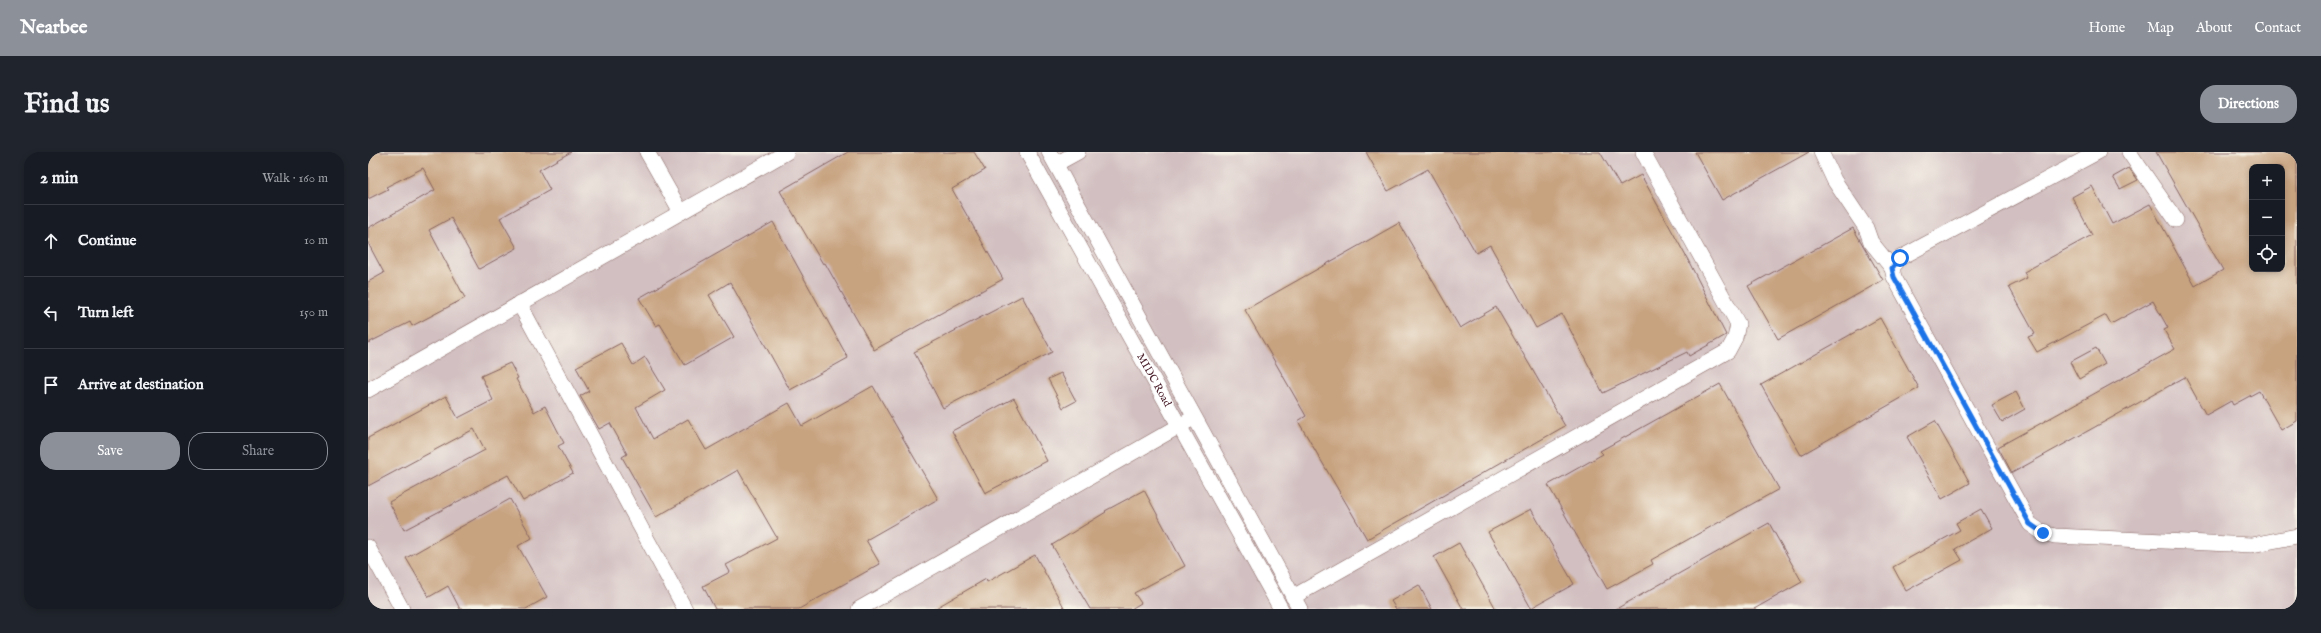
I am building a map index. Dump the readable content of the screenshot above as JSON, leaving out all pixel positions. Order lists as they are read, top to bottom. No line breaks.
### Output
{"streets":{"street":["MIDC Road"]},"page":{"header":"Nearbee","nav":["Home","Map","About","Contact"],"buttons":["Directions",["Save","Share"]],"title":"Find us","heading":["2 min","Walk · 160 m"],"map_buttons":["+","−"],"list":[["Continue","10 m"],["Turn left","150 m"],"Arrive at destination"]}}
